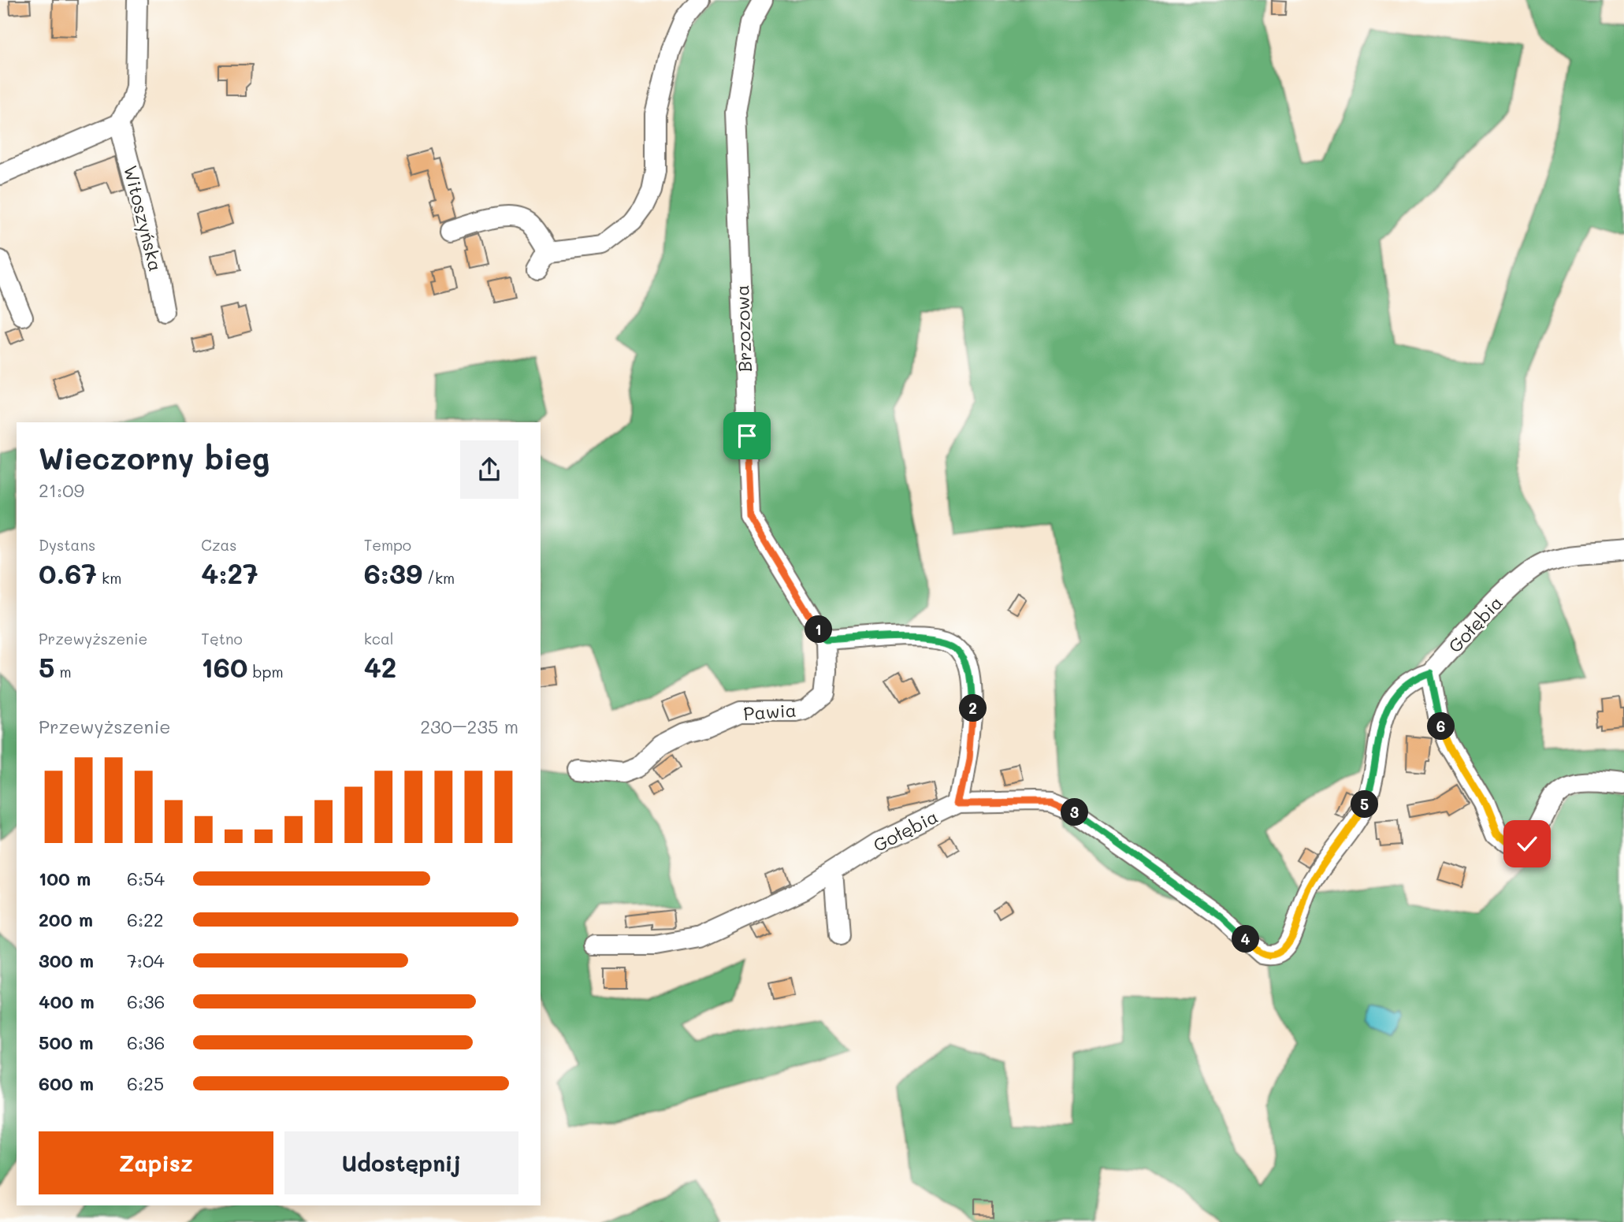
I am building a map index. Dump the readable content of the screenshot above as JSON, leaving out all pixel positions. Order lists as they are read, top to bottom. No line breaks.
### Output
{"streets":{"street":["Witoszyńska","Brzozowa","Gołębia","Pawia"]},"crossings":[["Brzozowa","Pawia"]],"page":{"heading":["Wieczorny bieg","21:09"],"stats":[["Dystans","0.67 km"],["Czas","4:27"],["Tempo","6:39 /km"],["Przewyższenie","5 m"],["Tętno","160 bpm"],["kcal","42"]],"pins":["1","2","6","5","3","4"],"chart":["Przewyższenie","230–235 m"],"list":[{"name":"100 m","note":"6:54"},{"name":"200 m","note":"6:22"},{"name":"300 m","note":"7:04"},{"name":"400 m","note":"6:36"},{"name":"500 m","note":"6:36"},{"name":"600 m","note":"6:25"}],"buttons":["Zapisz","Udostępnij"]}}
